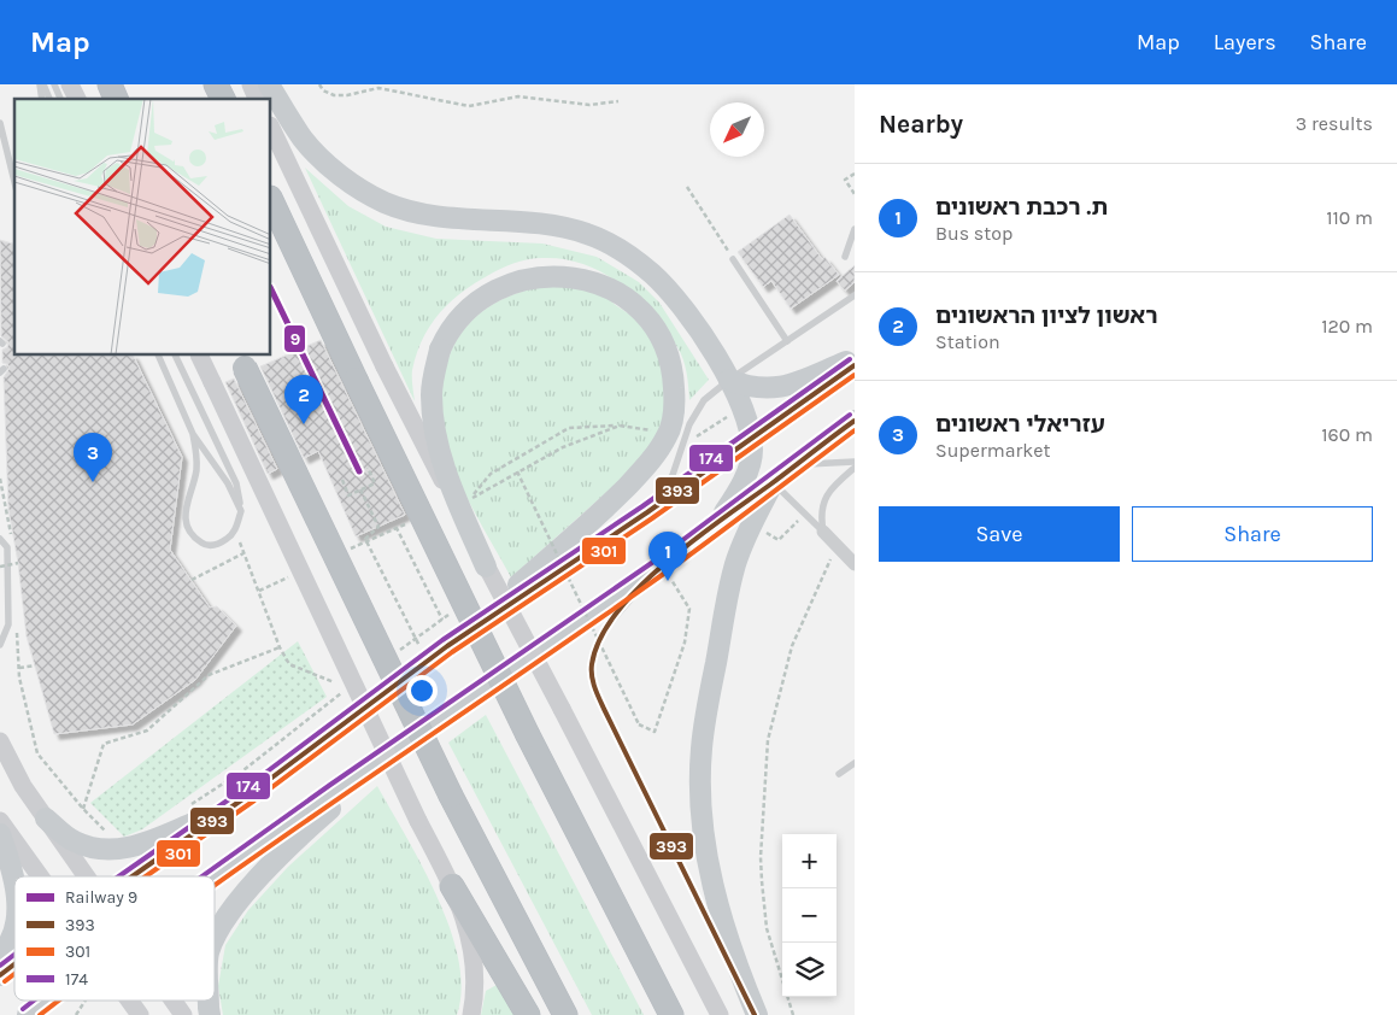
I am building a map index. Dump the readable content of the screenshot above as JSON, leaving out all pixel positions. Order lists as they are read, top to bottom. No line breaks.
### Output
{"lines":["rail line 9","transit line 174","transit line 393","transit line 301"],"legend":["Railway 9","393","301","174"],"north":"bottom left","page":{"header":"Map","nav":["Map","Layers","Share"],"heading":["Nearby","3 results"],"list":[{"mark":"1","name":"ת. רכבת ראשונים","note":"Bus stop","value":"110 m"},{"mark":"2","name":"ראשון לציון הראשונים","note":"Station","value":"120 m"},{"mark":"3","name":"עזריאלי ראשונים","note":"Supermarket","value":"160 m"}],"pins":["2","3","1"],"buttons":["Save","Share"],"map_buttons":["+","−"]}}
